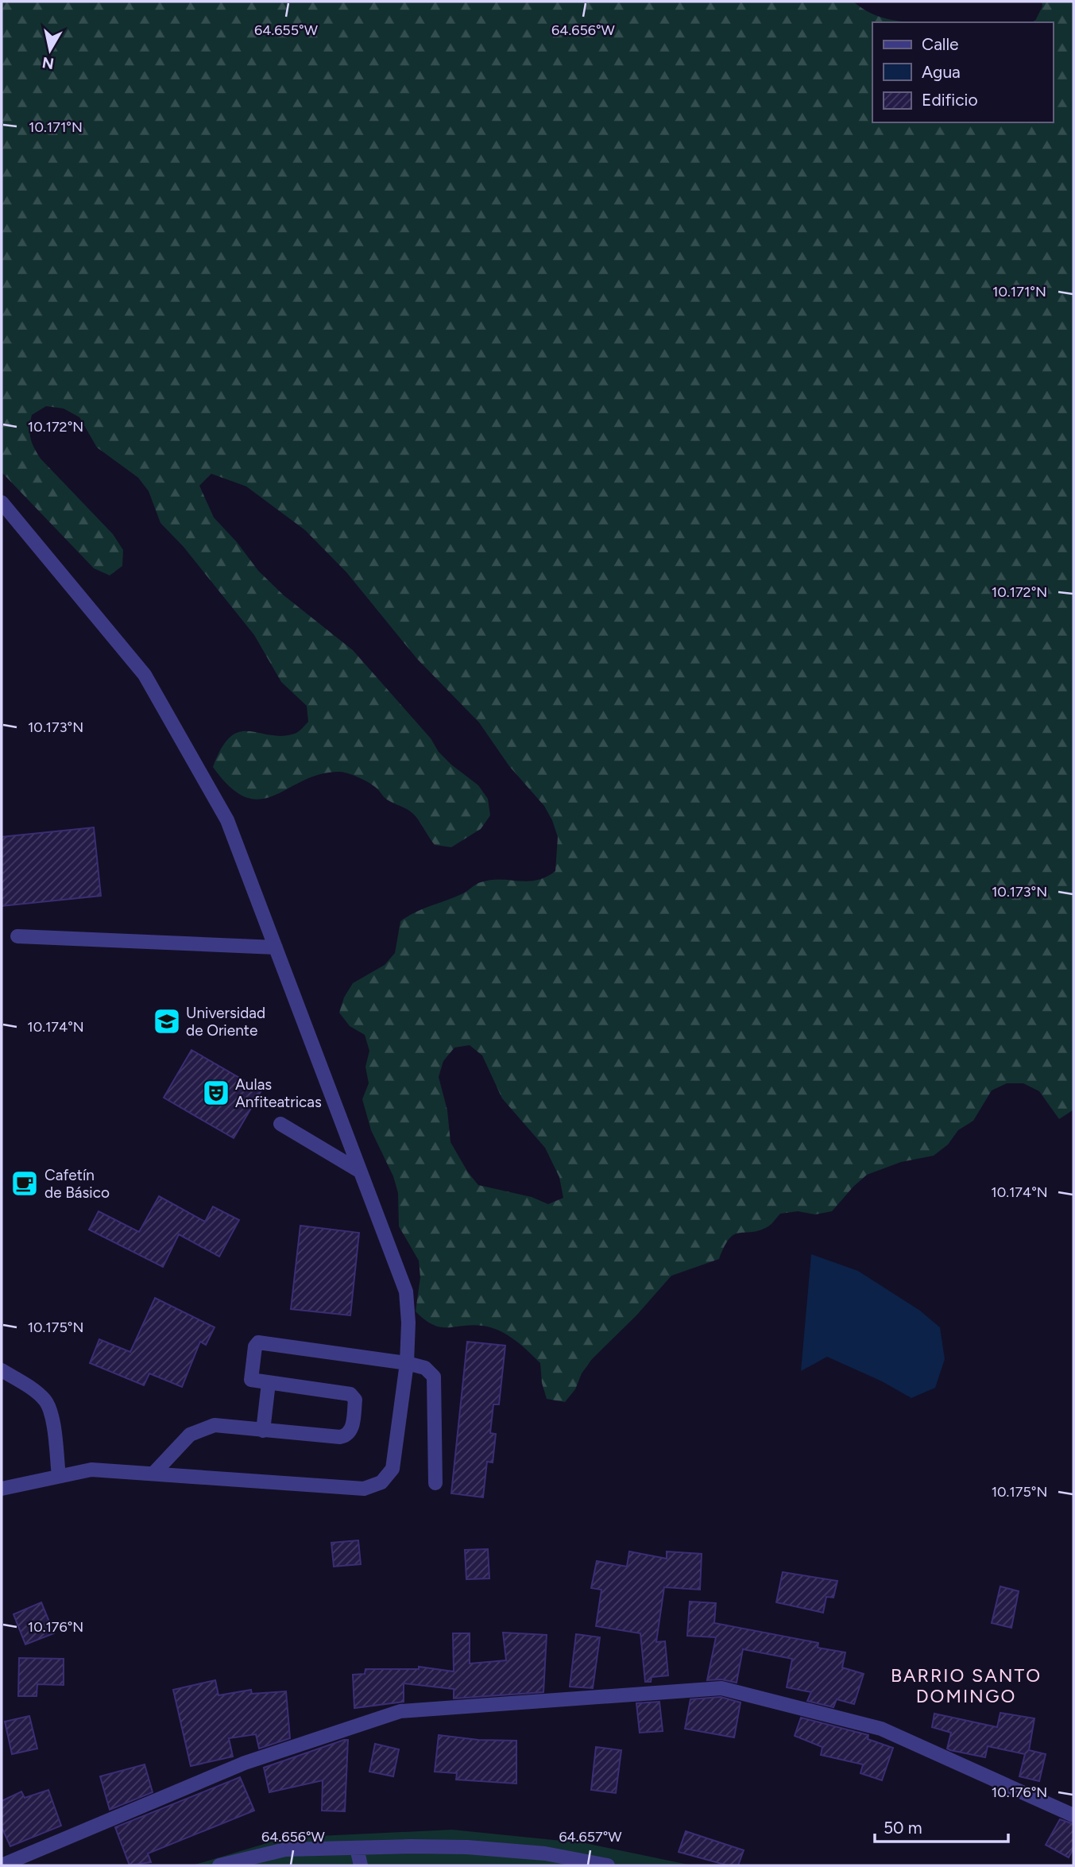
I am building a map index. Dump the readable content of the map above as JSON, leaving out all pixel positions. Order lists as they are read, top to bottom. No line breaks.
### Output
{"districts":["BARRIO SANTO DOMINGO"],"places":{"school or university":["Universidad de Oriente"],"theatre":["Aulas Anfiteatricas"],"cafe":["Cafetín de Básico"]},"legend":["Calle","Agua","Edificio"],"scale_bar":"50 m","north":"bottom","coordinates":["64.655°W","64.656°W","10.171°N","10.172°N","10.173°N","10.174°N","10.175°N","10.176°N","64.657°W"]}
